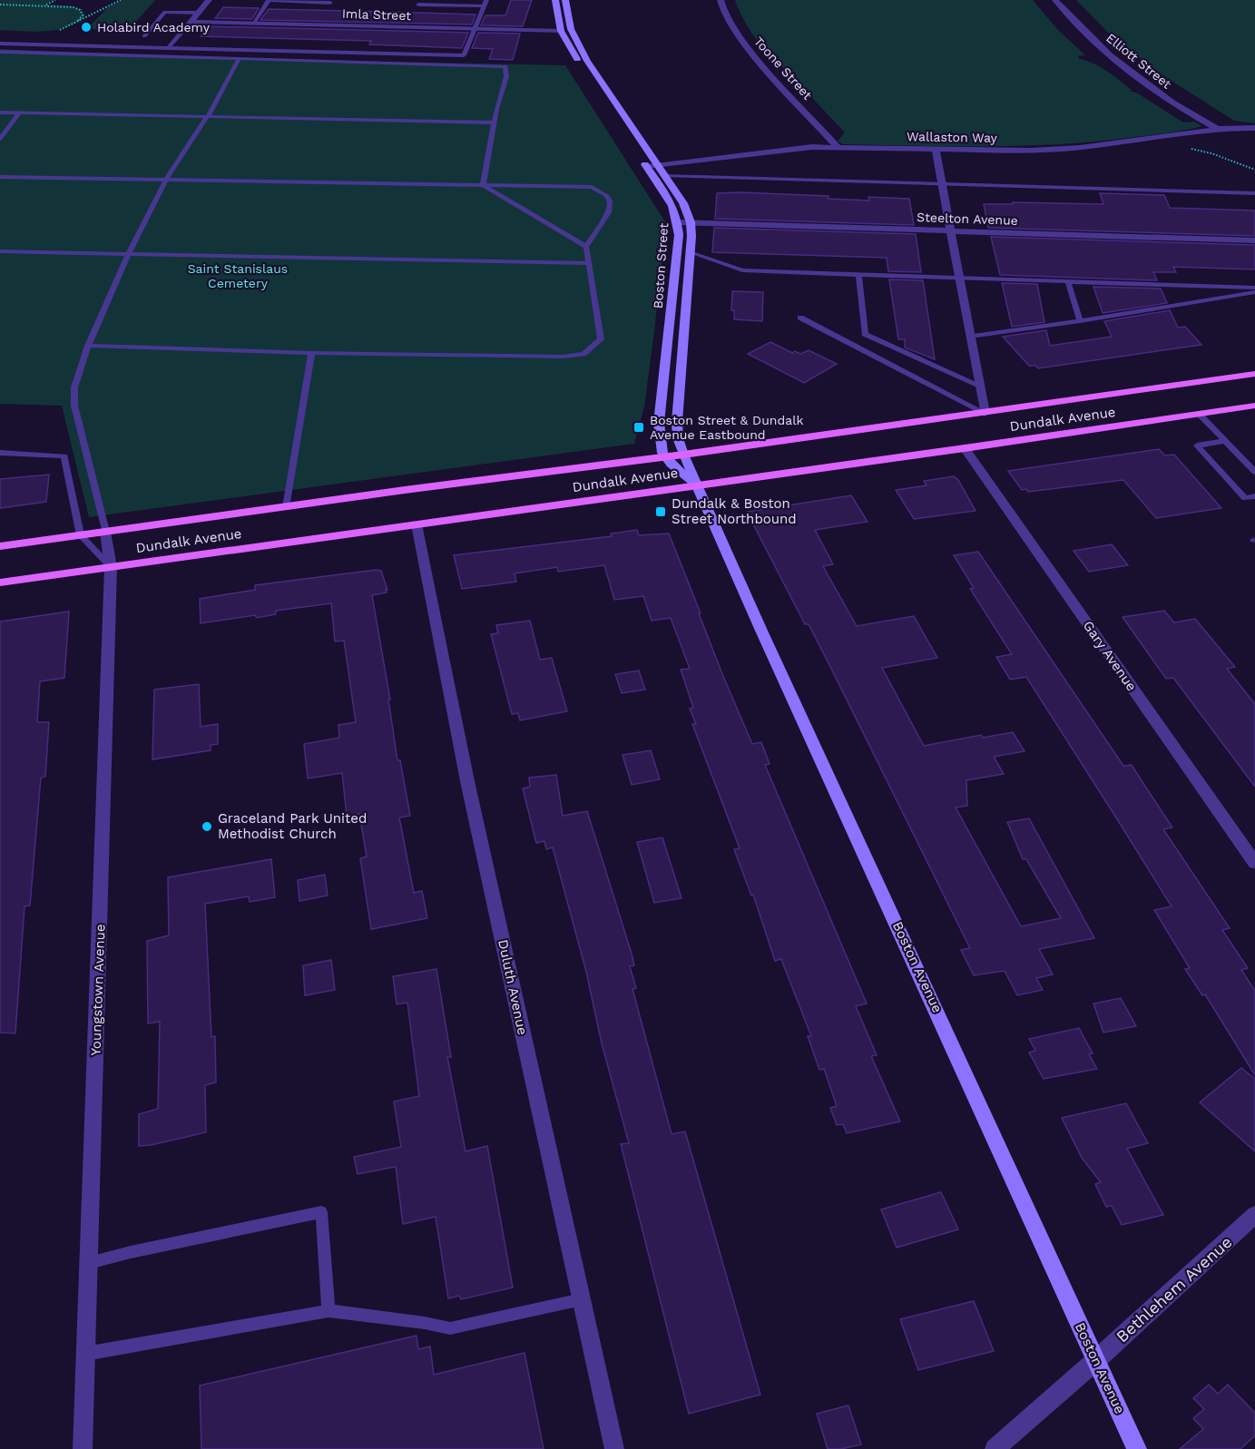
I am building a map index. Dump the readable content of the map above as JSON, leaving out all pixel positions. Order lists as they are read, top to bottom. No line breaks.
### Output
{"streets":{"main road":["Boston Street","Dundalk Avenue","Boston Avenue"],"street":["Imla Street","Elliott Street","Toone Street","Wallaston Way","Steelton Avenue","Gary Avenue","Duluth Avenue","Youngstown Avenue","Bethlehem Avenue"]},"crossings":[["Imla Street","Boston Street"],["Elliott Street","Wallaston Way"],["Toone Street","Wallaston Way"],["Wallaston Way","Boston Street"],["Steelton Avenue","Boston Street"],["Boston Street","Dundalk Avenue"],["Boston Street","Boston Avenue"],["Dundalk Avenue","Gary Avenue"],["Dundalk Avenue","Boston Avenue"],["Dundalk Avenue","Duluth Avenue"],["Dundalk Avenue","Youngstown Avenue"],["Boston Avenue","Bethlehem Avenue"]],"parks":["Saint Stanislaus Cemetery"],"places":{"other":["Holabird Academy","Graceland Park United Methodist Church"],"transit":["Boston Street & Dundalk Avenue Eastbound","Dundalk & Boston Street Northbound"]}}
